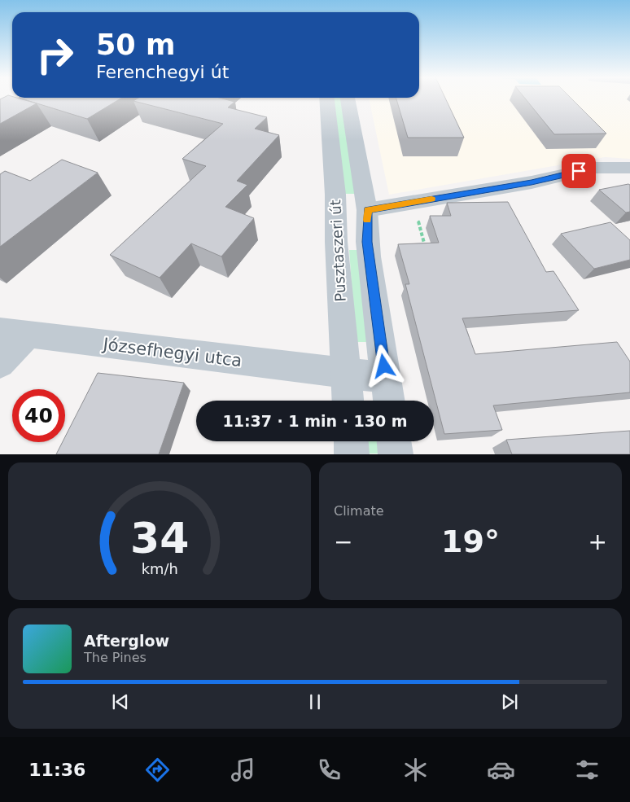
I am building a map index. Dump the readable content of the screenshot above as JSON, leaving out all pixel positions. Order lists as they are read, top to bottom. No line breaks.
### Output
{"streets":{"street":["Pusztaszeri út","Józsefhegyi utca"]},"crossings":[["Pusztaszeri út","Józsefhegyi utca"]],"page":{"turn":["50 m","Ferenchegyi út"],"limit":"40","trip":"11:37 · 1 min · 130 m","tile":"Climate","heat":["−","19°","+"],"song":["Afterglow","The Pines"],"tabs":"11:36","gauge":["34","km/h"]}}
